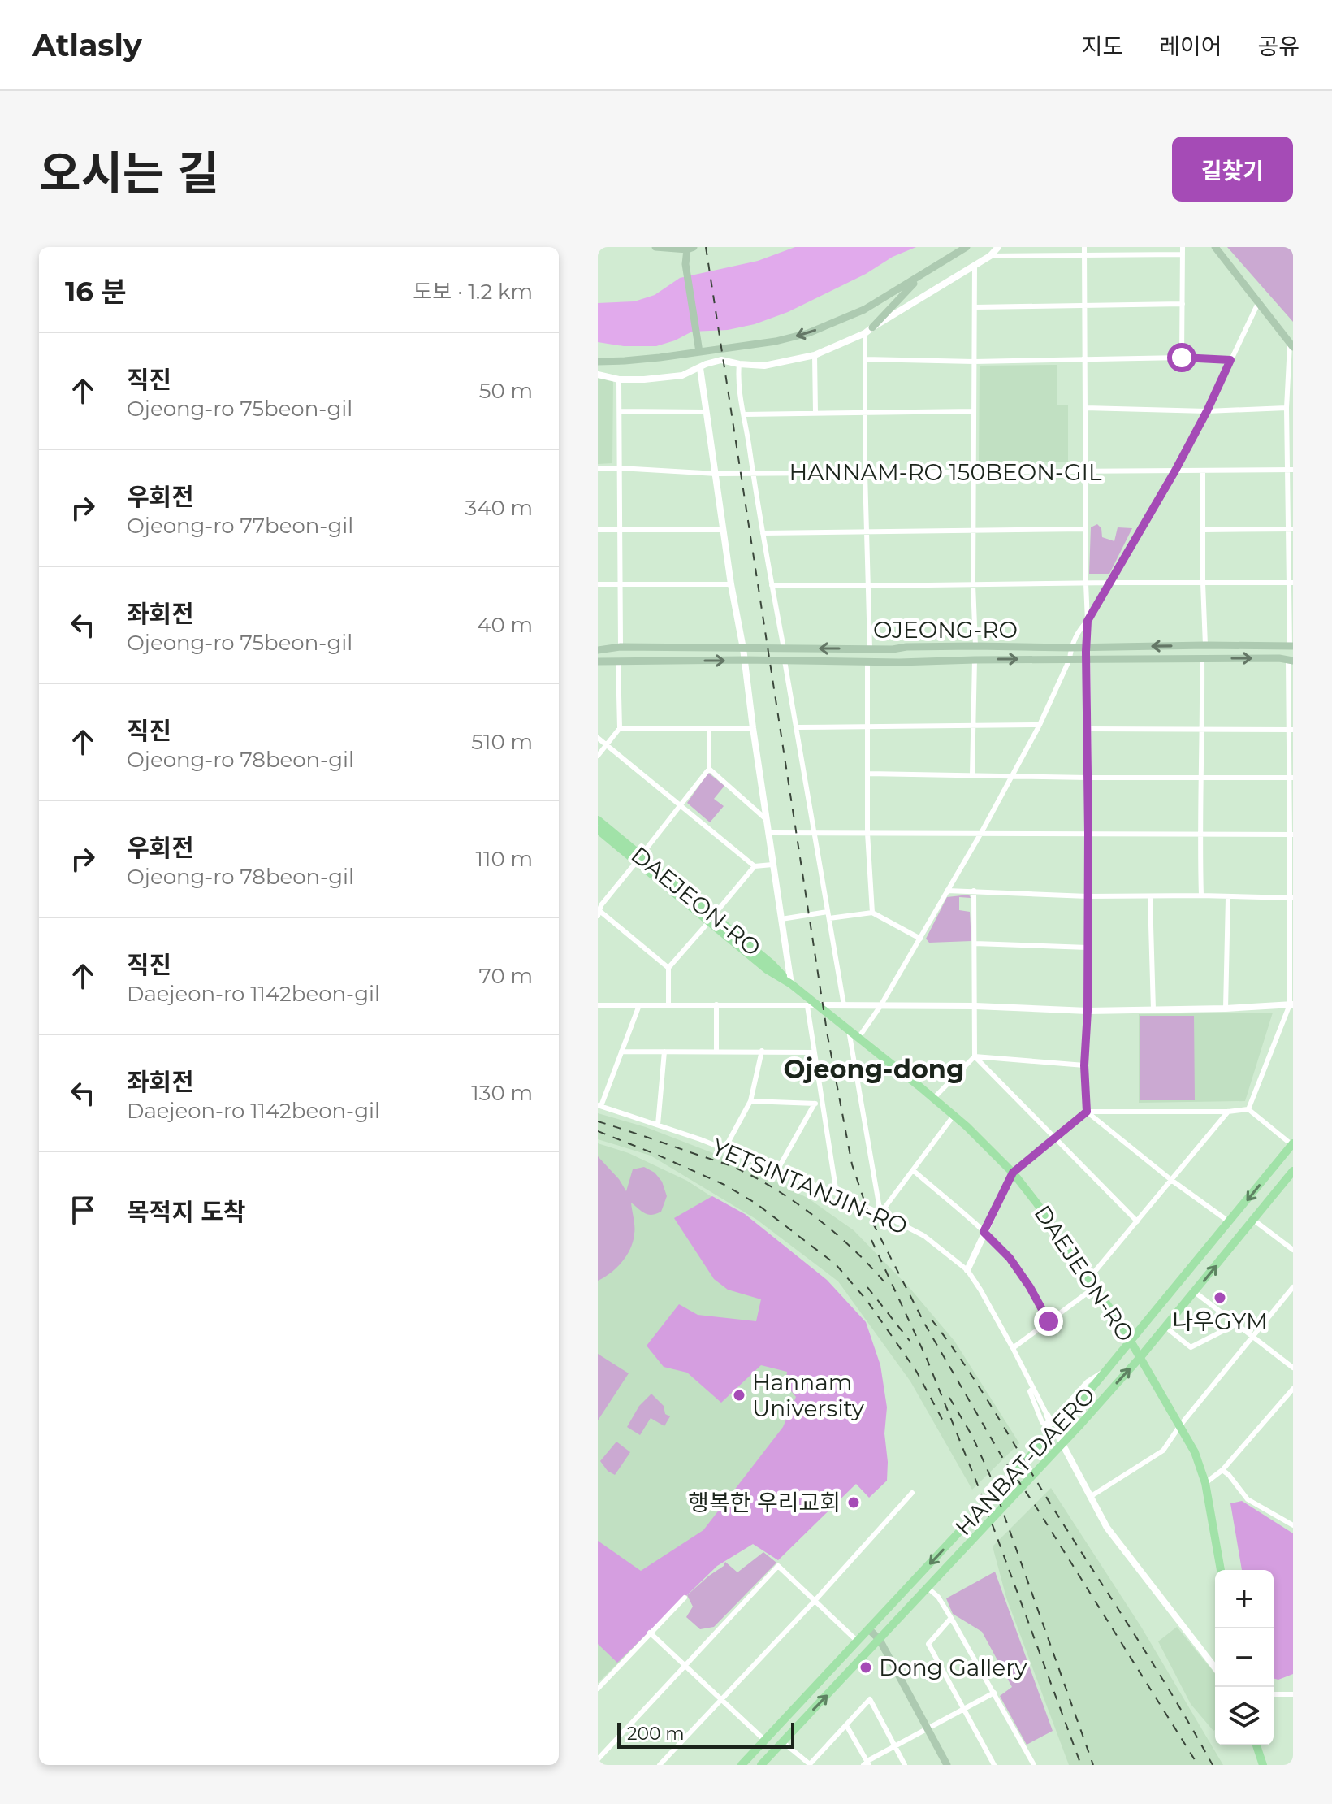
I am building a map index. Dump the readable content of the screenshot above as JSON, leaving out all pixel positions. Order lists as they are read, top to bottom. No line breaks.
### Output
{"streets":{"main road":["OJEONG-RO","DAEJEON-RO","HANBAT-DAERO"],"street":["HANNAM-RO 150BEON-GIL","YETSINTANJIN-RO"]},"crossings":[["DAEJEON-RO","HANBAT-DAERO"]],"districts":["Ojeong-dong"],"places":["나우GYM","Hannam University","행복한 우리교회","Dong Gallery"],"scale_bar":"200 m","page":{"header":"Atlasly","nav":["지도","레이어","공유"],"title":"오시는 길","buttons":"길찾기","heading":["16 분","도보 · 1.2 km"],"list":[["직진","Ojeong-ro 75beon-gil","50 m"],["우회전","Ojeong-ro 77beon-gil","340 m"],["좌회전","Ojeong-ro 75beon-gil","40 m"],["직진","Ojeong-ro 78beon-gil","510 m"],["우회전","Ojeong-ro 78beon-gil","110 m"],["직진","Daejeon-ro 1142beon-gil","70 m"],["좌회전","Daejeon-ro 1142beon-gil","130 m"],"목적지 도착"],"map_buttons":["+","−"],"scale":"200 m"}}
